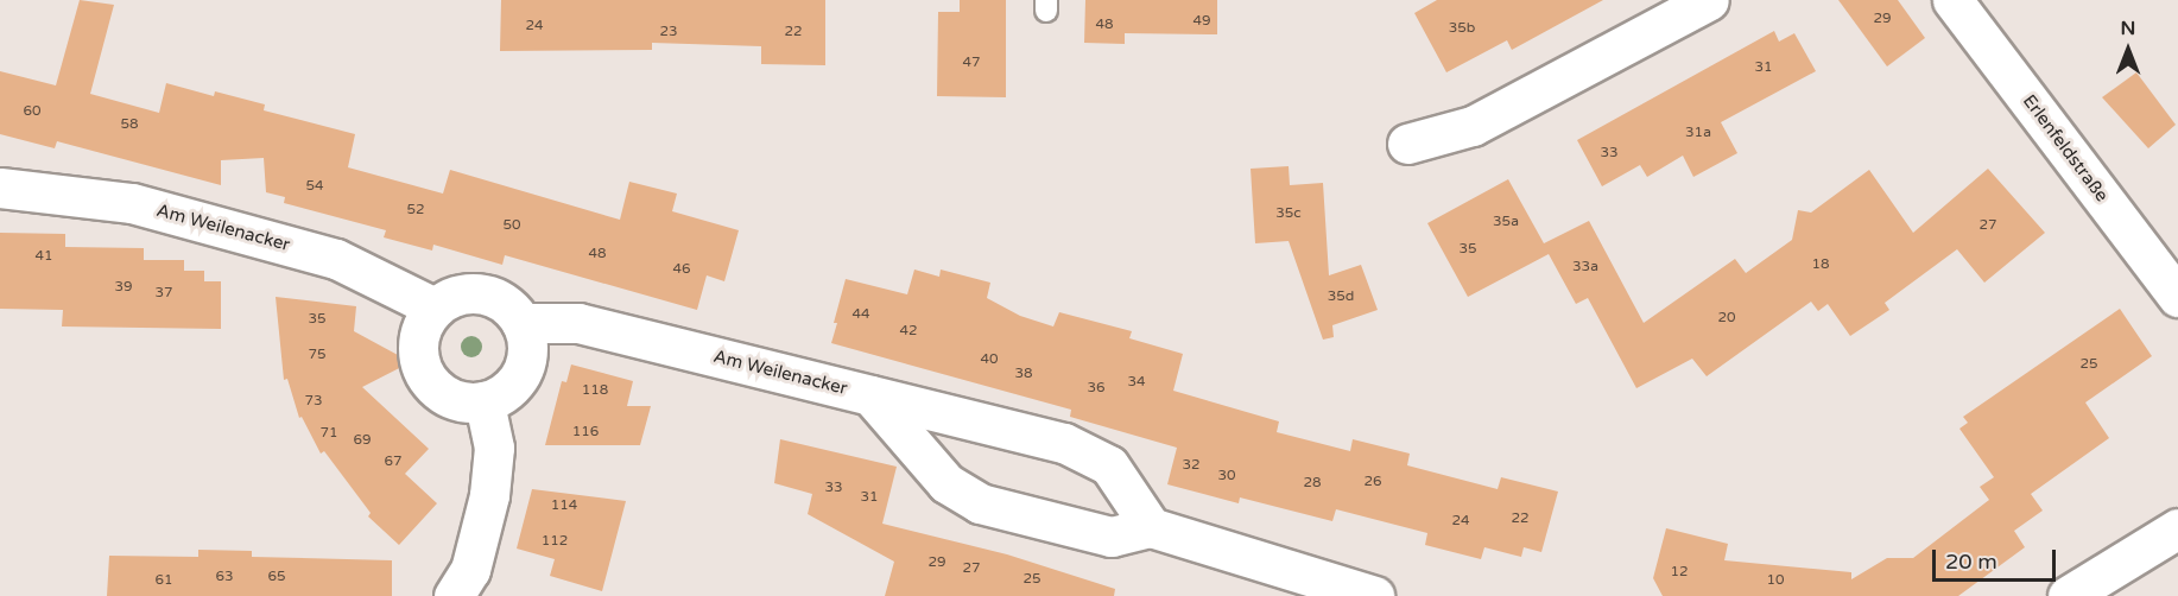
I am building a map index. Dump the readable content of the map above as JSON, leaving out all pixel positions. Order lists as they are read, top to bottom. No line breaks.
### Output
{"streets":{"street":["Erlenfeldstraße","Am Weilenacker"]},"house_numbers":["29","49","48","24","35b","23","22","47","31","60","58","31a","33","54","52","35c","35a","50","27","35","48","41","18","33a","46","39","37","35d","44","20","35","42","75","40","25","38","34","36","118","73","116","71","69","67","32","30","26","28","33","31","114","22","24","112","29","27","12","63","65","25","61","10"],"scale_bar":"20 m","north":"top"}
